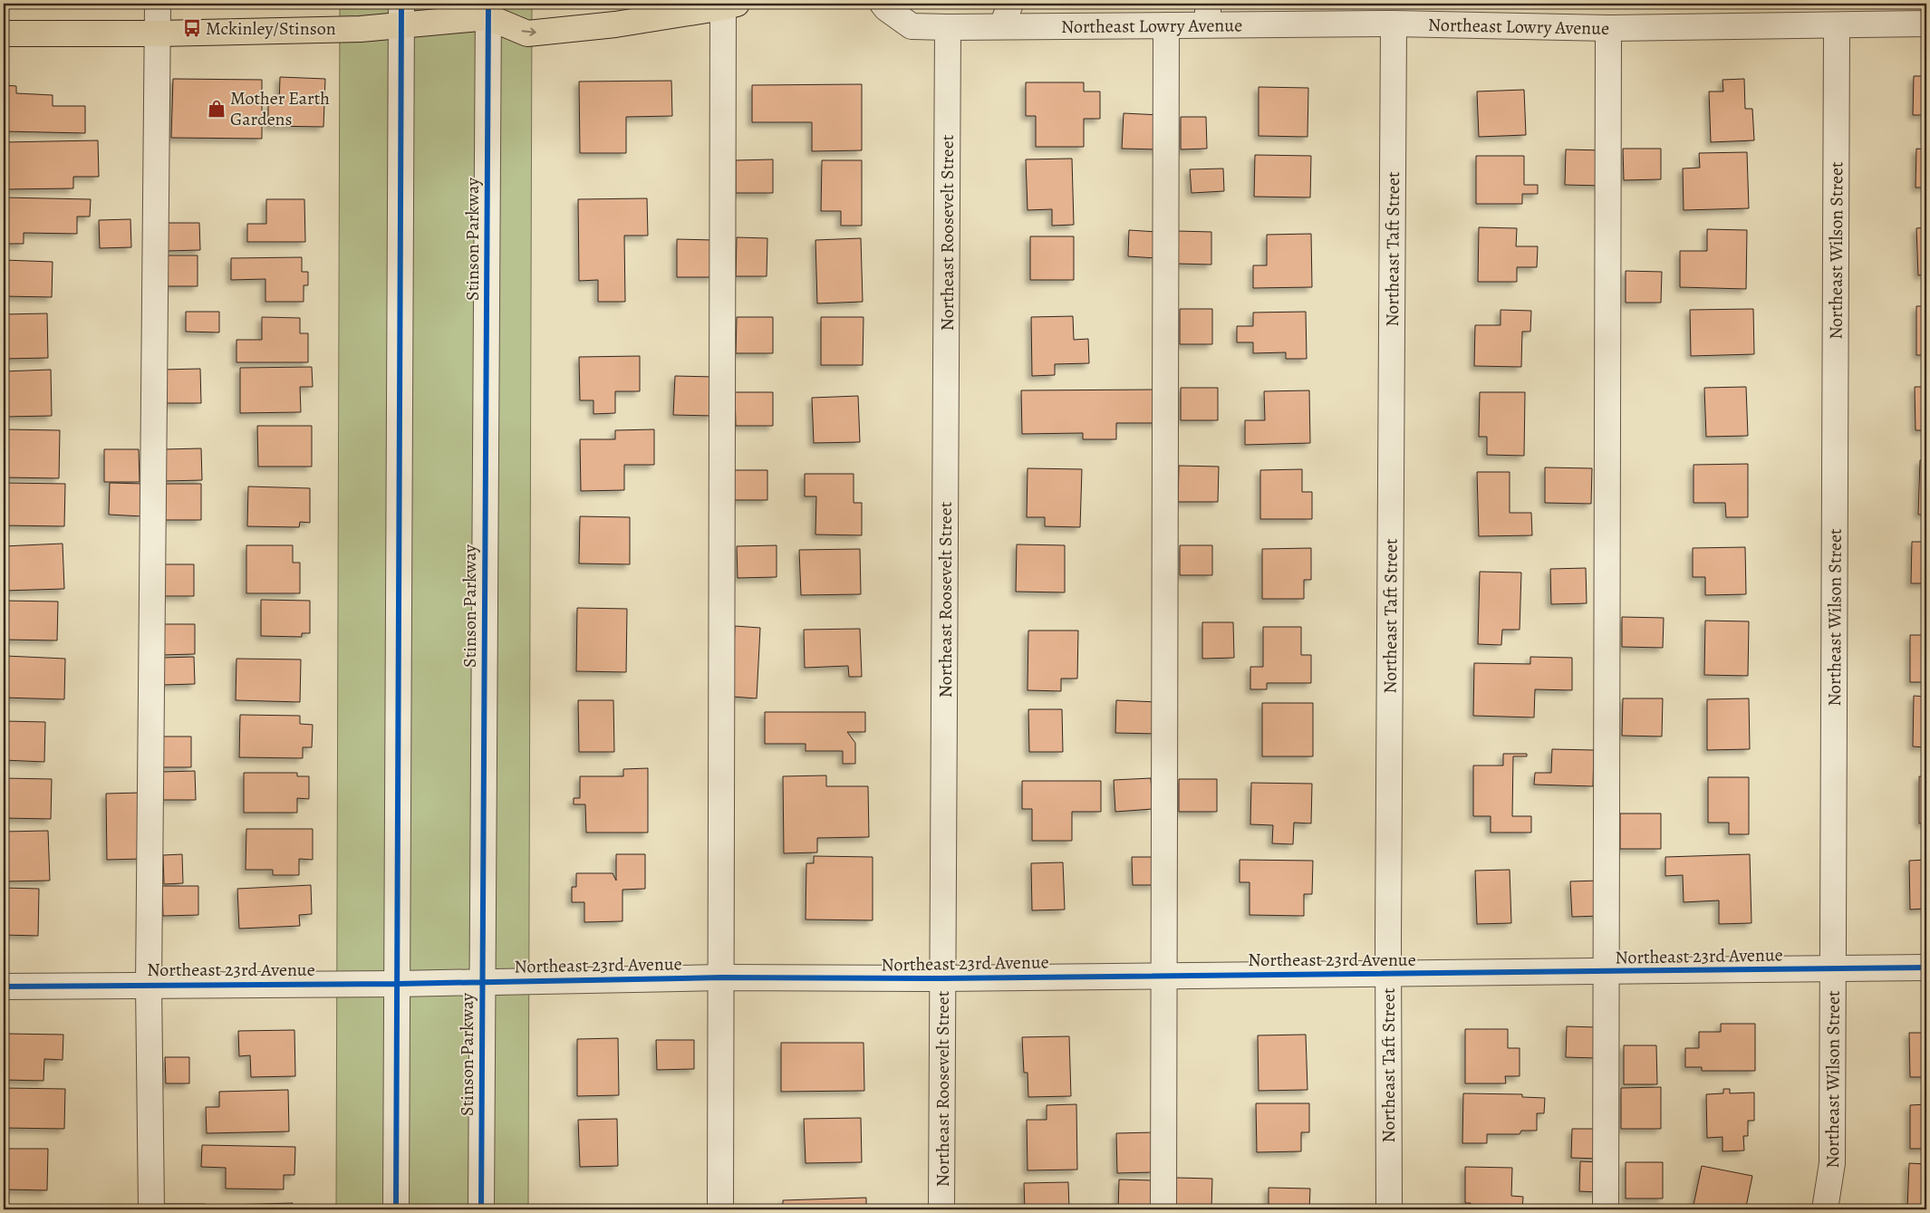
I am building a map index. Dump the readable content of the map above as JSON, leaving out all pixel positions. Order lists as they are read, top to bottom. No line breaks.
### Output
{"streets":{"street":["Northeast Lowry Avenue","Northeast Roosevelt Street","Stinson Parkway","Northeast Taft Street","Northeast Wilson Street","Northeast 23rd Avenue"]},"crossings":[["Northeast Lowry Avenue","Northeast Roosevelt Street"],["Northeast Lowry Avenue","Northeast Taft Street"],["Northeast Lowry Avenue","Northeast Wilson Street"],["Northeast Roosevelt Street","Northeast 23rd Avenue"],["Stinson Parkway","Northeast 23rd Avenue"],["Northeast Taft Street","Northeast 23rd Avenue"],["Northeast Wilson Street","Northeast 23rd Avenue"]],"places":{"bus stop":["Mckinley/Stinson"],"shop":["Mother Earth Gardens"]}}
